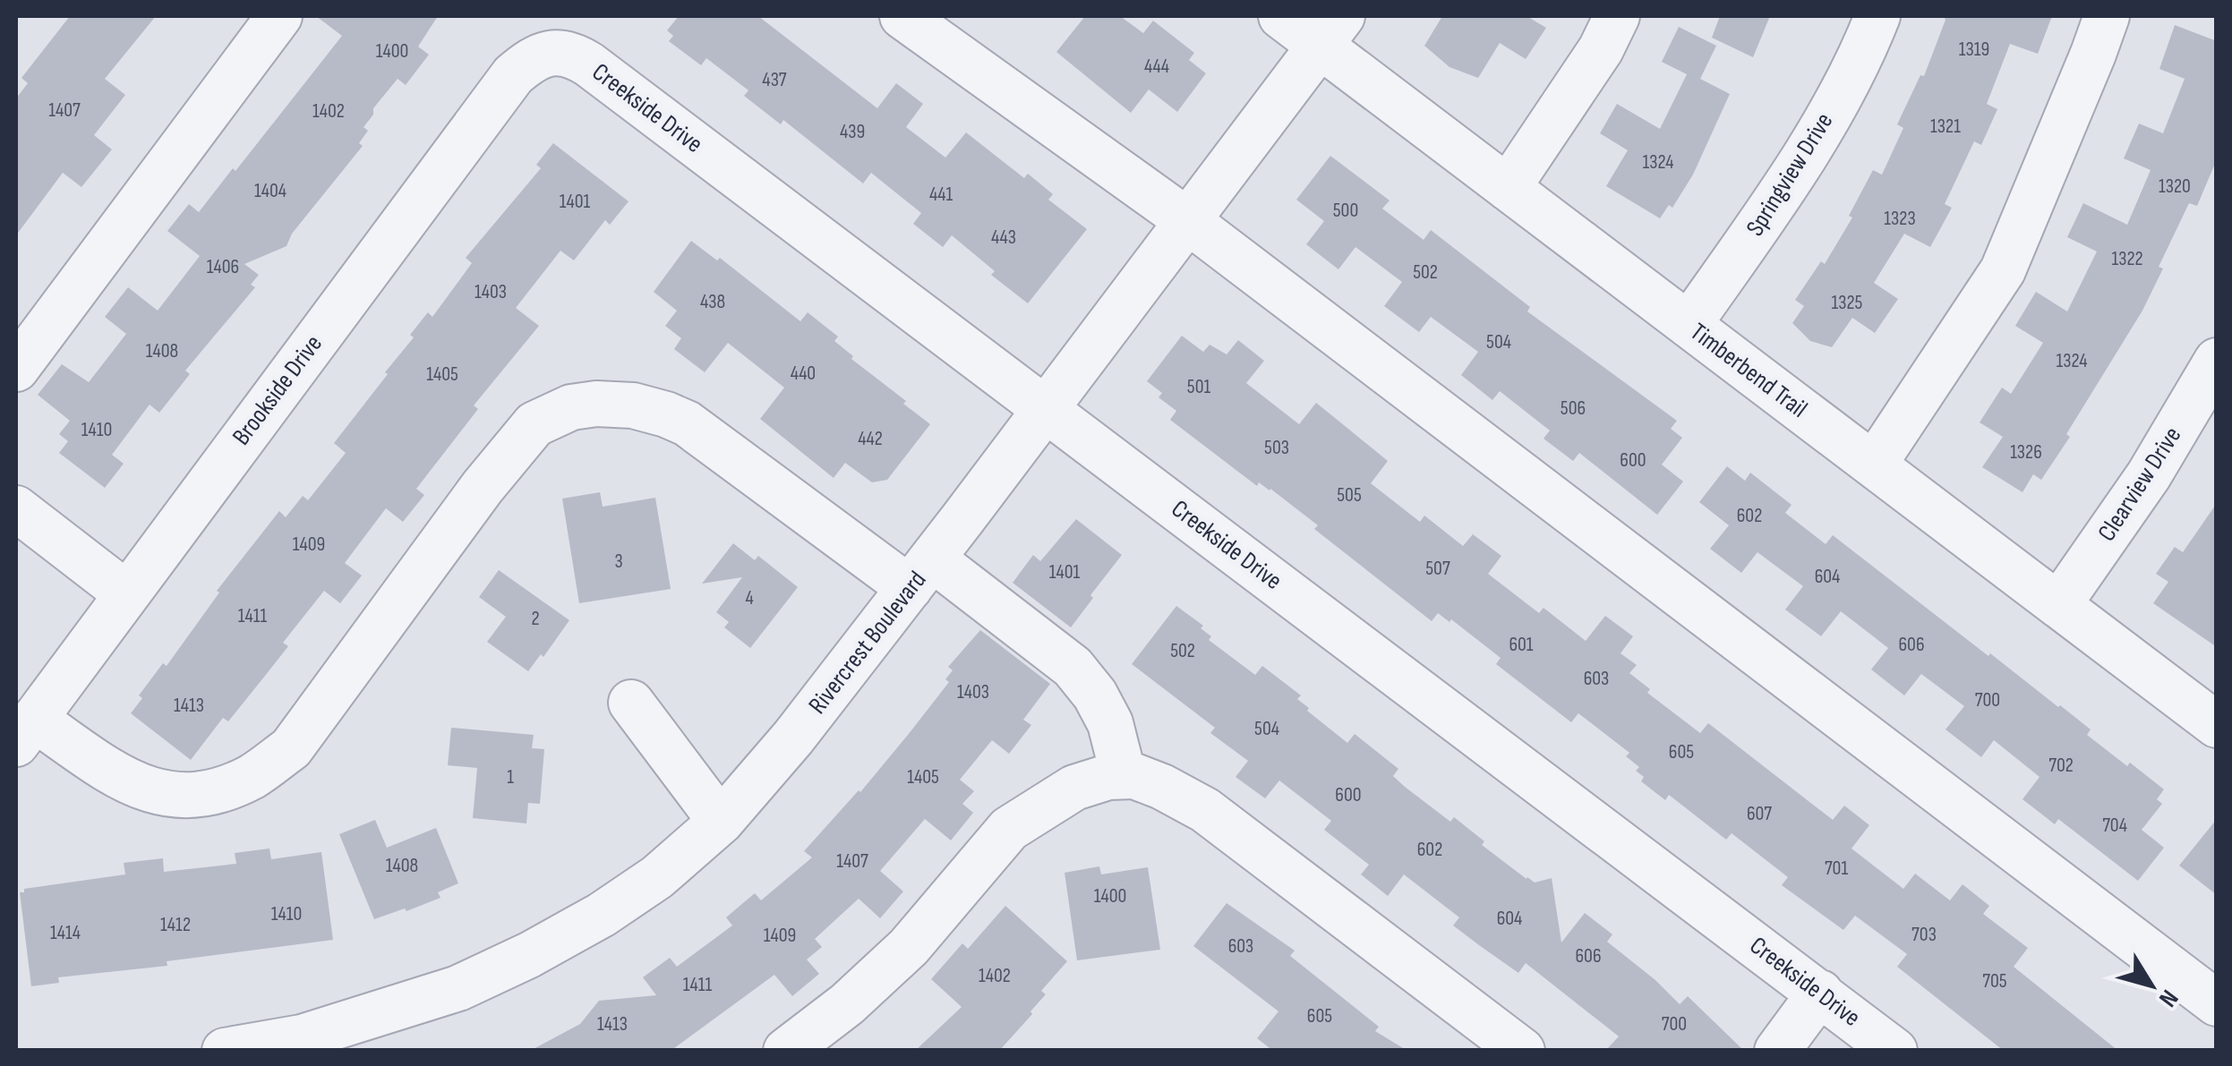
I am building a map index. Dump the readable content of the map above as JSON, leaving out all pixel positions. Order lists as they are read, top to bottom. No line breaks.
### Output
{"streets":{"street":["Creekside Drive","Springview Drive","Timberbend Trail","Brookside Drive","Clearview Drive","Rivercrest Boulevard"]},"crossings":[["Creekside Drive","Brookside Drive"],["Creekside Drive","Rivercrest Boulevard"],["Springview Drive","Timberbend Trail"],["Timberbend Trail","Clearview Drive"],["Timberbend Trail","Rivercrest Boulevard"]],"house_numbers":["1319","1400","444","437","1407","1402","1321","439","1324","1320","1404","441","1401","500","1323","443","1322","1406","502","1403","438","1325","504","1408","1324","440","1405","501","506","1410","442","503","1326","600","505","602","1409","3","507","1401","604","4","1411","2","601","606","502","603","1403","700","1413","504","605","702","1","1405","600","607","704","602","1407","1408","701","1400","1410","604","1412","1414","703","1409","603","606","1402","705","1411","605","1413","700"],"north":"bottom right"}
